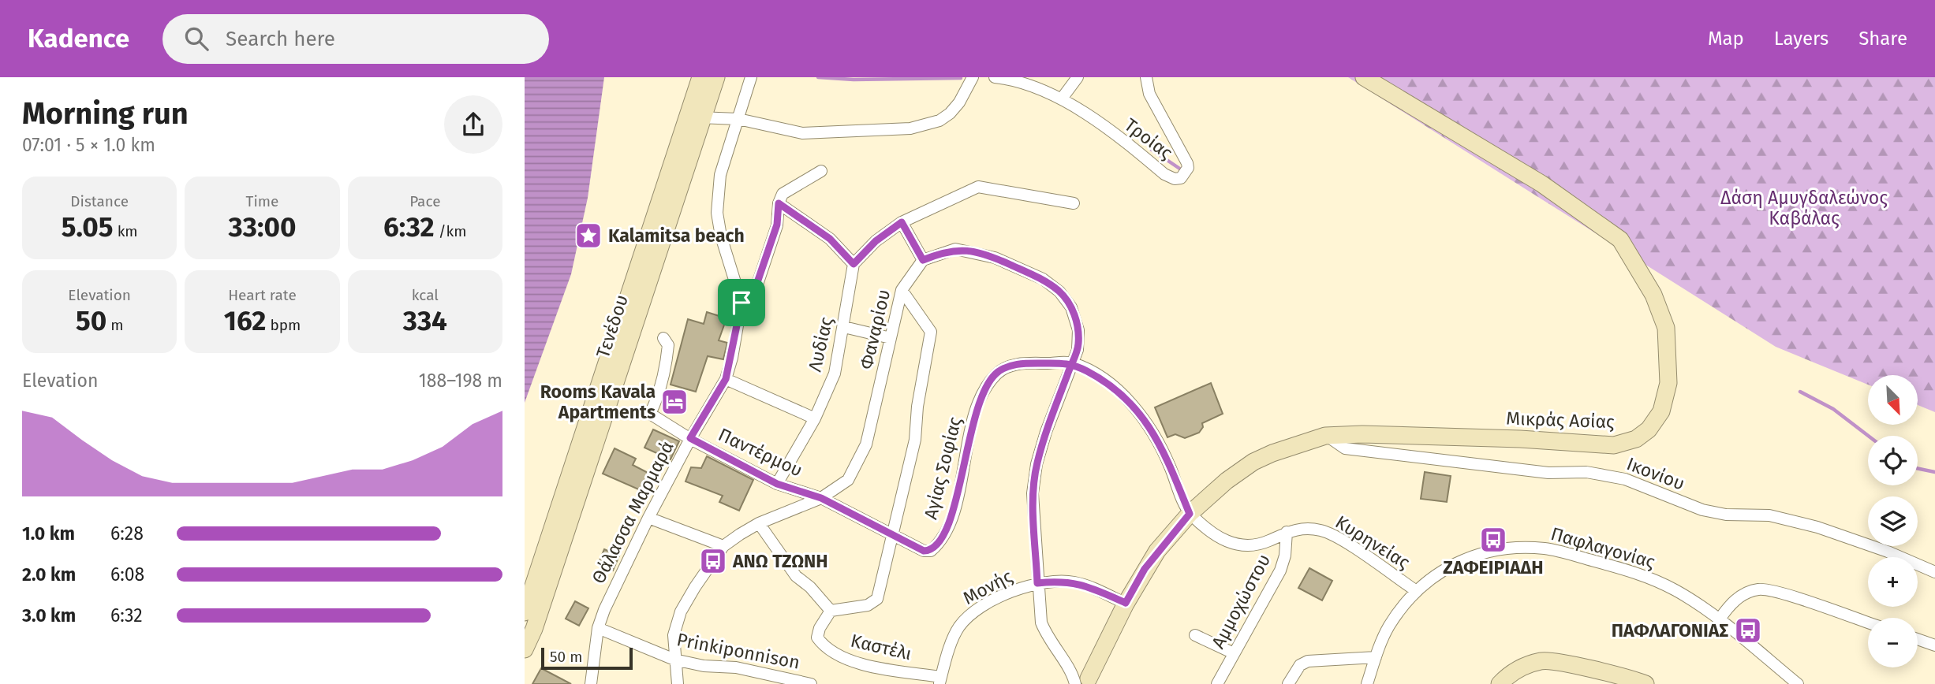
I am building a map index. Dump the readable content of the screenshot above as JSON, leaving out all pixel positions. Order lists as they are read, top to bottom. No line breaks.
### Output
{"streets":{"street":["Τροίας","Τενέδου","Φαναρίου","Λυδίας","Μικράς Ασίας","Παντέρμου","Αγίας Σοφίας","Ικονίου","Θάλασσα Μαρμαρά","Κυρηνείας","Παφλαγονίας","Μονής","Αμμοχώστου","Καστέλι","Prinkiponnison"]},"crossings":[["Φαναρίου","Παντέρμου"],["Φαναρίου","Prinkiponnison"],["Λυδίας","Παντέρμου"],["Μικράς Ασίας","Ικονίου"],["Μικράς Ασίας","Κυρηνείας"],["Μικράς Ασίας","Μονής"],["Παντέρμου","Αγίας Σοφίας"],["Παντέρμου","Θάλασσα Μαρμαρά"],["Παντέρμου","Καστέλι"],["Θάλασσα Μαρμαρά","Prinkiponnison"],["Κυρηνείας","Παφλαγονίας"],["Κυρηνείας","Αμμοχώστου"],["Μονής","Καστέλι"]],"parks":["Δάση Αμυγδαλεώνος Καβάλας"],"places":{"place":["Kalamitsa beach"],"hotel":["Rooms Kavala Apartments"],"bus stop":["ΖΑΦΕΙΡΙΑΔΗ","ΑΝΩ ΤΖΩΝΗ","ΠΑΦΛΑΓΟΝΙΑΣ"]},"scale_bar":"50 m","north":"bottom right","page":{"header":"Kadence","search":"Search here","nav":["Map","Layers","Share"],"heading":["Morning run","07:01 · 5 × 1.0 km"],"stats":[["Distance","5.05 km"],["Time","33:00"],["Pace","6:32 /km"],["Elevation","50 m"],["Heart rate","162 bpm"],["kcal","334"]],"chart":["Elevation","188–198 m"],"map_buttons":["+","−"],"list":[{"name":"1.0 km","note":"6:28"},{"name":"2.0 km","note":"6:08"},{"name":"3.0 km","note":"6:32"}],"scale":"50 m"}}
